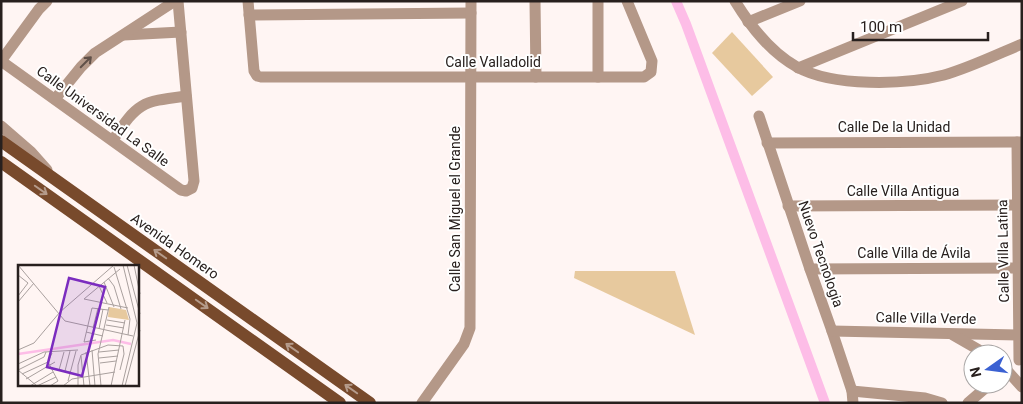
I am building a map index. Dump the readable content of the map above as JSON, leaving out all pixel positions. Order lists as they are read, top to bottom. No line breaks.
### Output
{"streets":{"main road":["Avenida Homero"],"street":["Calle Valladolid","Calle Universidad La Salle","Calle De la Unidad","Calle Villa Antigua","Calle San Miguel el Grande","Calle Villa Latina","Calle Villa de Ávila","Nuevo Tecnologia","Calle Villa Verde"]},"crossings":[["Calle Valladolid","Calle San Miguel el Grande"],["Calle De la Unidad","Calle Villa Latina"],["Calle De la Unidad","Nuevo Tecnologia"],["Calle Villa Antigua","Calle Villa Latina"],["Calle Villa Antigua","Nuevo Tecnologia"],["Calle Villa Latina","Calle Villa de Ávila"],["Calle Villa Latina","Calle Villa Verde"],["Calle Villa de Ávila","Nuevo Tecnologia"],["Nuevo Tecnologia","Calle Villa Verde"]],"scale_bar":"100 m","north":"left"}
